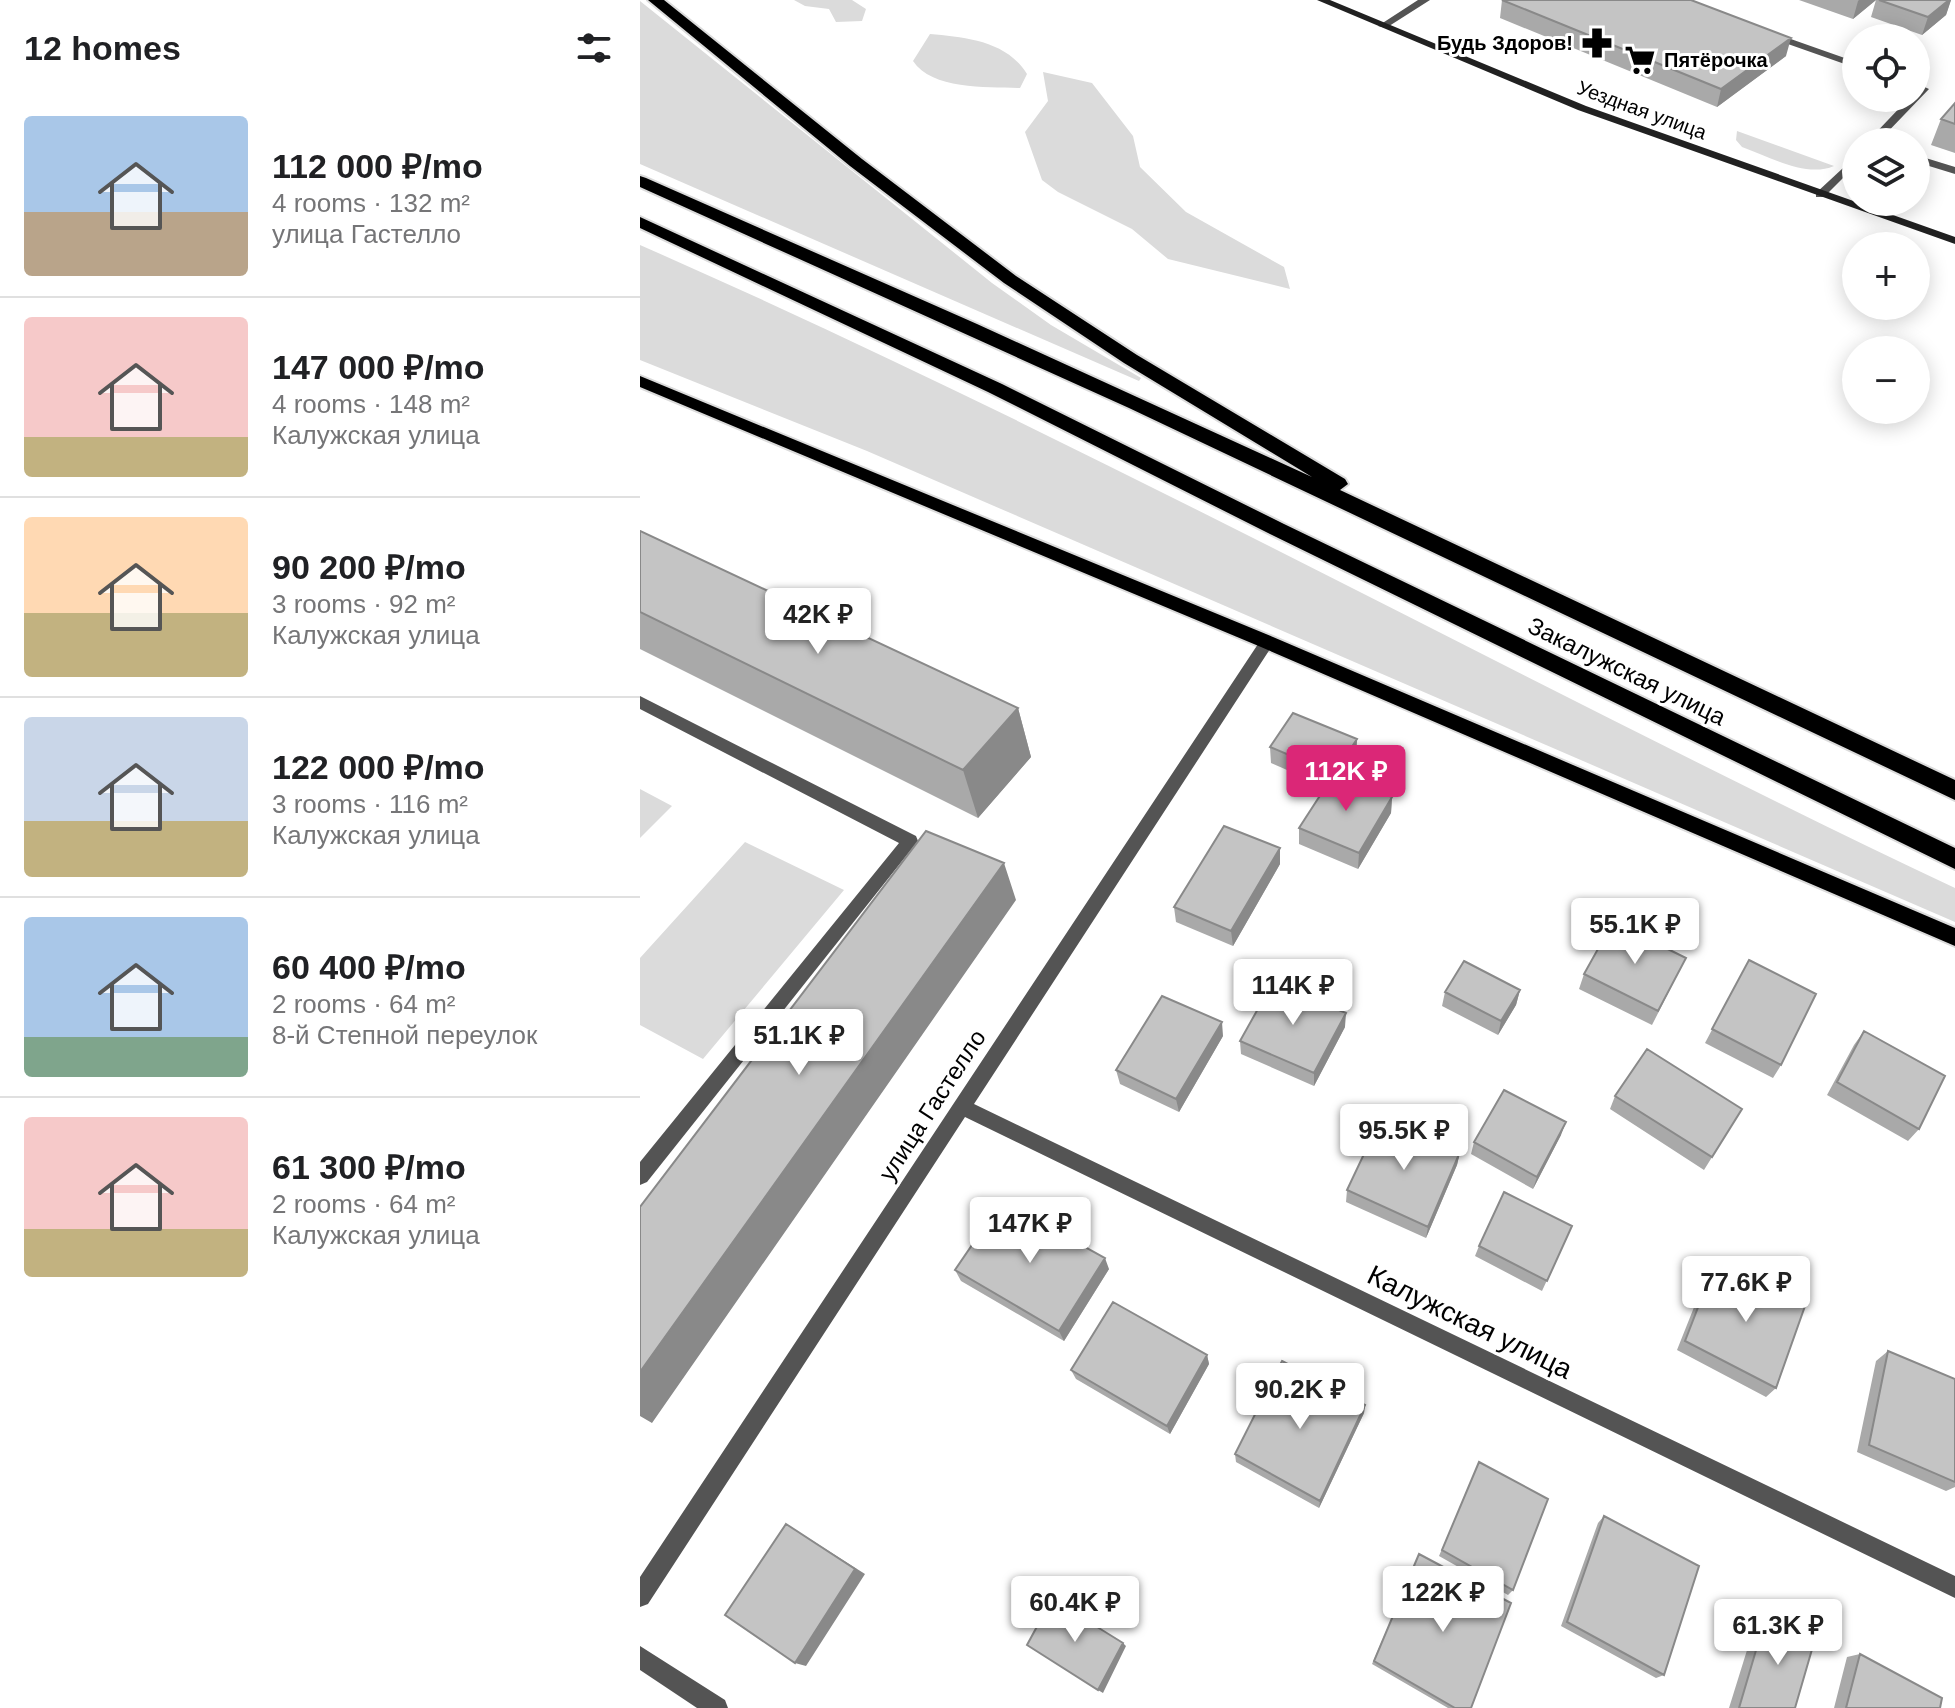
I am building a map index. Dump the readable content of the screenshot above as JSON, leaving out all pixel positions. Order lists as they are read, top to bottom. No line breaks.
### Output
{"streets":{"highway":["Закалужская улица"],"street":["Уездная улица","улица Гастелло","Калужская улица"]},"crossings":[["улица Гастелло","Калужская улица"]],"places":{"pharmacy":["Будь Здоров!"],"supermarket":["Пятёрочка"]},"page":{"heading":"12 homes","map_buttons":["+","−"],"list":[{"name":"112 000 ₽/mo","note":"4 rooms · 132 m² · улица Гастелло"},{"name":"147 000 ₽/mo","note":"4 rooms · 148 m² · Калужская улица"},{"name":"90 200 ₽/mo","note":"3 rooms · 92 m² · Калужская улица"},{"name":"122 000 ₽/mo","note":"3 rooms · 116 m² · Калужская улица"},{"name":"60 400 ₽/mo","note":"2 rooms · 64 m² · 8-й Степной переулок"},{"name":"61 300 ₽/mo","note":"2 rooms · 64 m² · Калужская улица"}],"price":["42K ₽","112K ₽","55.1K ₽","114K ₽","51.1K ₽","95.5K ₽","147K ₽","77.6K ₽","90.2K ₽","122K ₽","60.4K ₽","61.3K ₽"]}}
